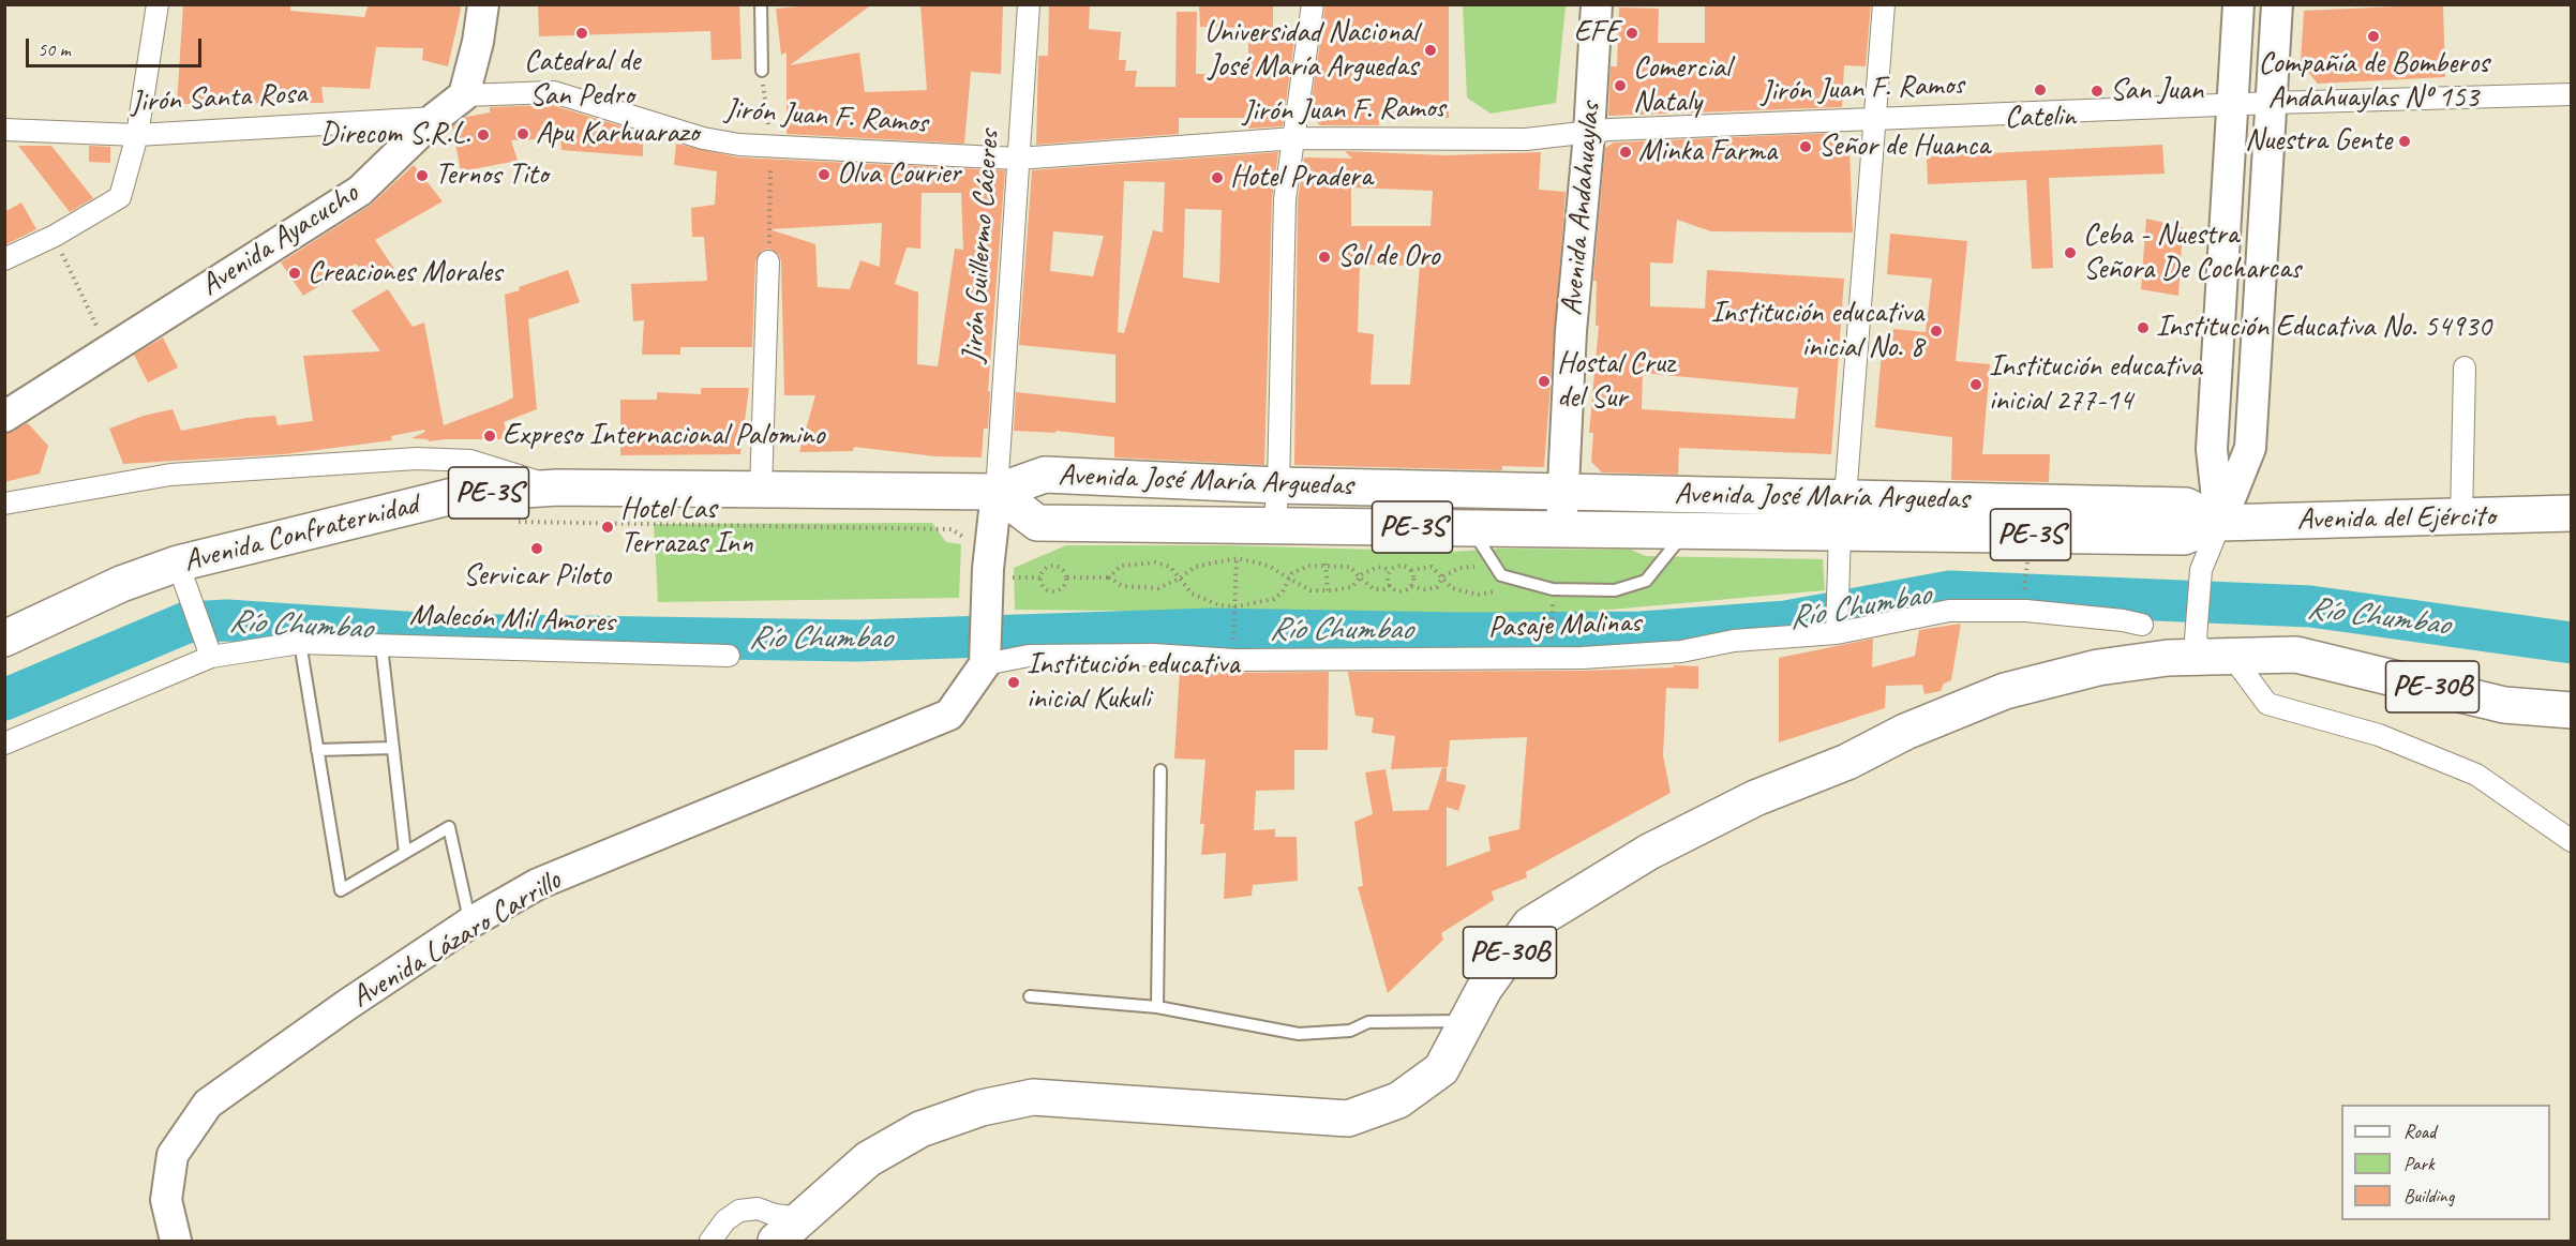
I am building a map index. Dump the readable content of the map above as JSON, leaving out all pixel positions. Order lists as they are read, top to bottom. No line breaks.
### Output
{"streets":{"highway":["Avenida José María Arguedas","PE-3S","Avenida del Ejército","Avenida Confraternidad","PE-30B"],"street":["Jirón Juan F. Ramos","Jirón Santa Rosa","Avenida Andahuaylas","Avenida Ayacucho","Jirón Guillermo Cáceres","Malecón Mil Amores","Pasaje Malinas","Avenida Lázaro Carrillo"]},"crossings":[["Jirón Juan F. Ramos","Avenida Andahuaylas"],["Jirón Juan F. Ramos","Avenida Ayacucho"],["Jirón Juan F. Ramos","Jirón Guillermo Cáceres"],["Jirón Santa Rosa","Avenida Ayacucho"],["Avenida Andahuaylas","Avenida José María Arguedas"],["Jirón Guillermo Cáceres","Avenida José María Arguedas"],["Jirón Guillermo Cáceres","Avenida Confraternidad"],["Avenida José María Arguedas","Avenida del Ejército"],["Avenida José María Arguedas","Avenida Confraternidad"],["Pasaje Malinas","Avenida Lázaro Carrillo"]],"water":["Río Chumbao"],"places":["Catedral de San Pedro","EFE","Compañía de Bomberos Andahuaylas Nº 153","Universidad Nacional José María Arguedas","Comercial Nataly","Catelin","San Juan","Apu Karhuarazo","Direcom S.R.L.","Nuestra Gente","Señor de Huanca","Minka Farma","Olva Courier","Ternos Tito","Hotel Pradera","Ceba - Nuestra Señora De Cocharcas","Sol de Oro","Creaciones Morales","Institución Educativa No. 54930","Institución educativa inicial No. 8","Hostal Cruz del Sur","Institución educativa inicial 277-14","Expreso Internacional Palomino","Hotel Las Terrazas Inn","Servicar Piloto","Institución educativa inicial Kukuli"],"legend":["Road","Park","Building"],"scale_bar":"50 m"}
